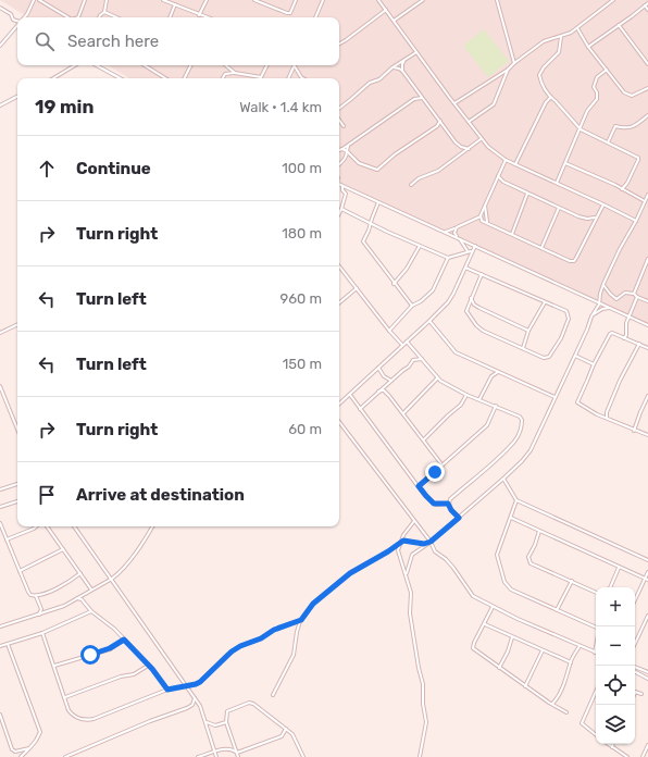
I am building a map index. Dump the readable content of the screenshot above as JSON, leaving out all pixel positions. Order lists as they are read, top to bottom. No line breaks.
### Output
{"page":{"search":"Search here","heading":["19 min","Walk · 1.4 km"],"list":[["Continue","100 m"],["Turn right","180 m"],["Turn left","960 m"],["Turn left","150 m"],["Turn right","60 m"],"Arrive at destination"],"map_buttons":["+","−"]}}
